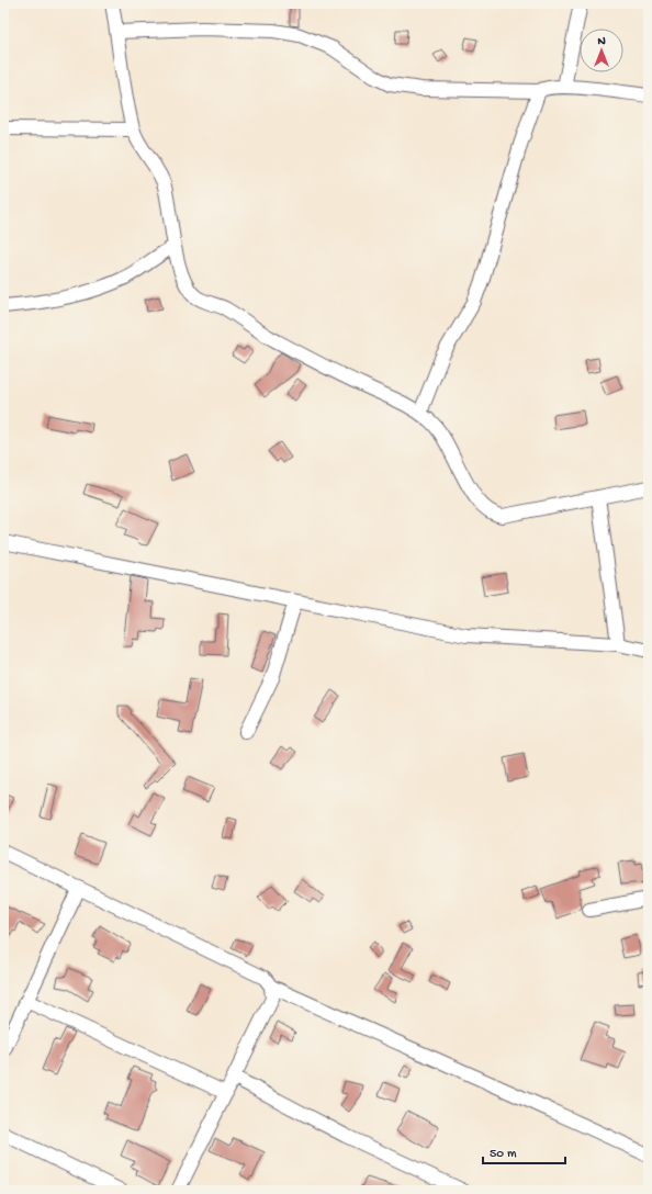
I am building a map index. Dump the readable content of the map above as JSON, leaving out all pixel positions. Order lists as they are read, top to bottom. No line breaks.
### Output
{"scale_bar":"50 m","north":"top"}
